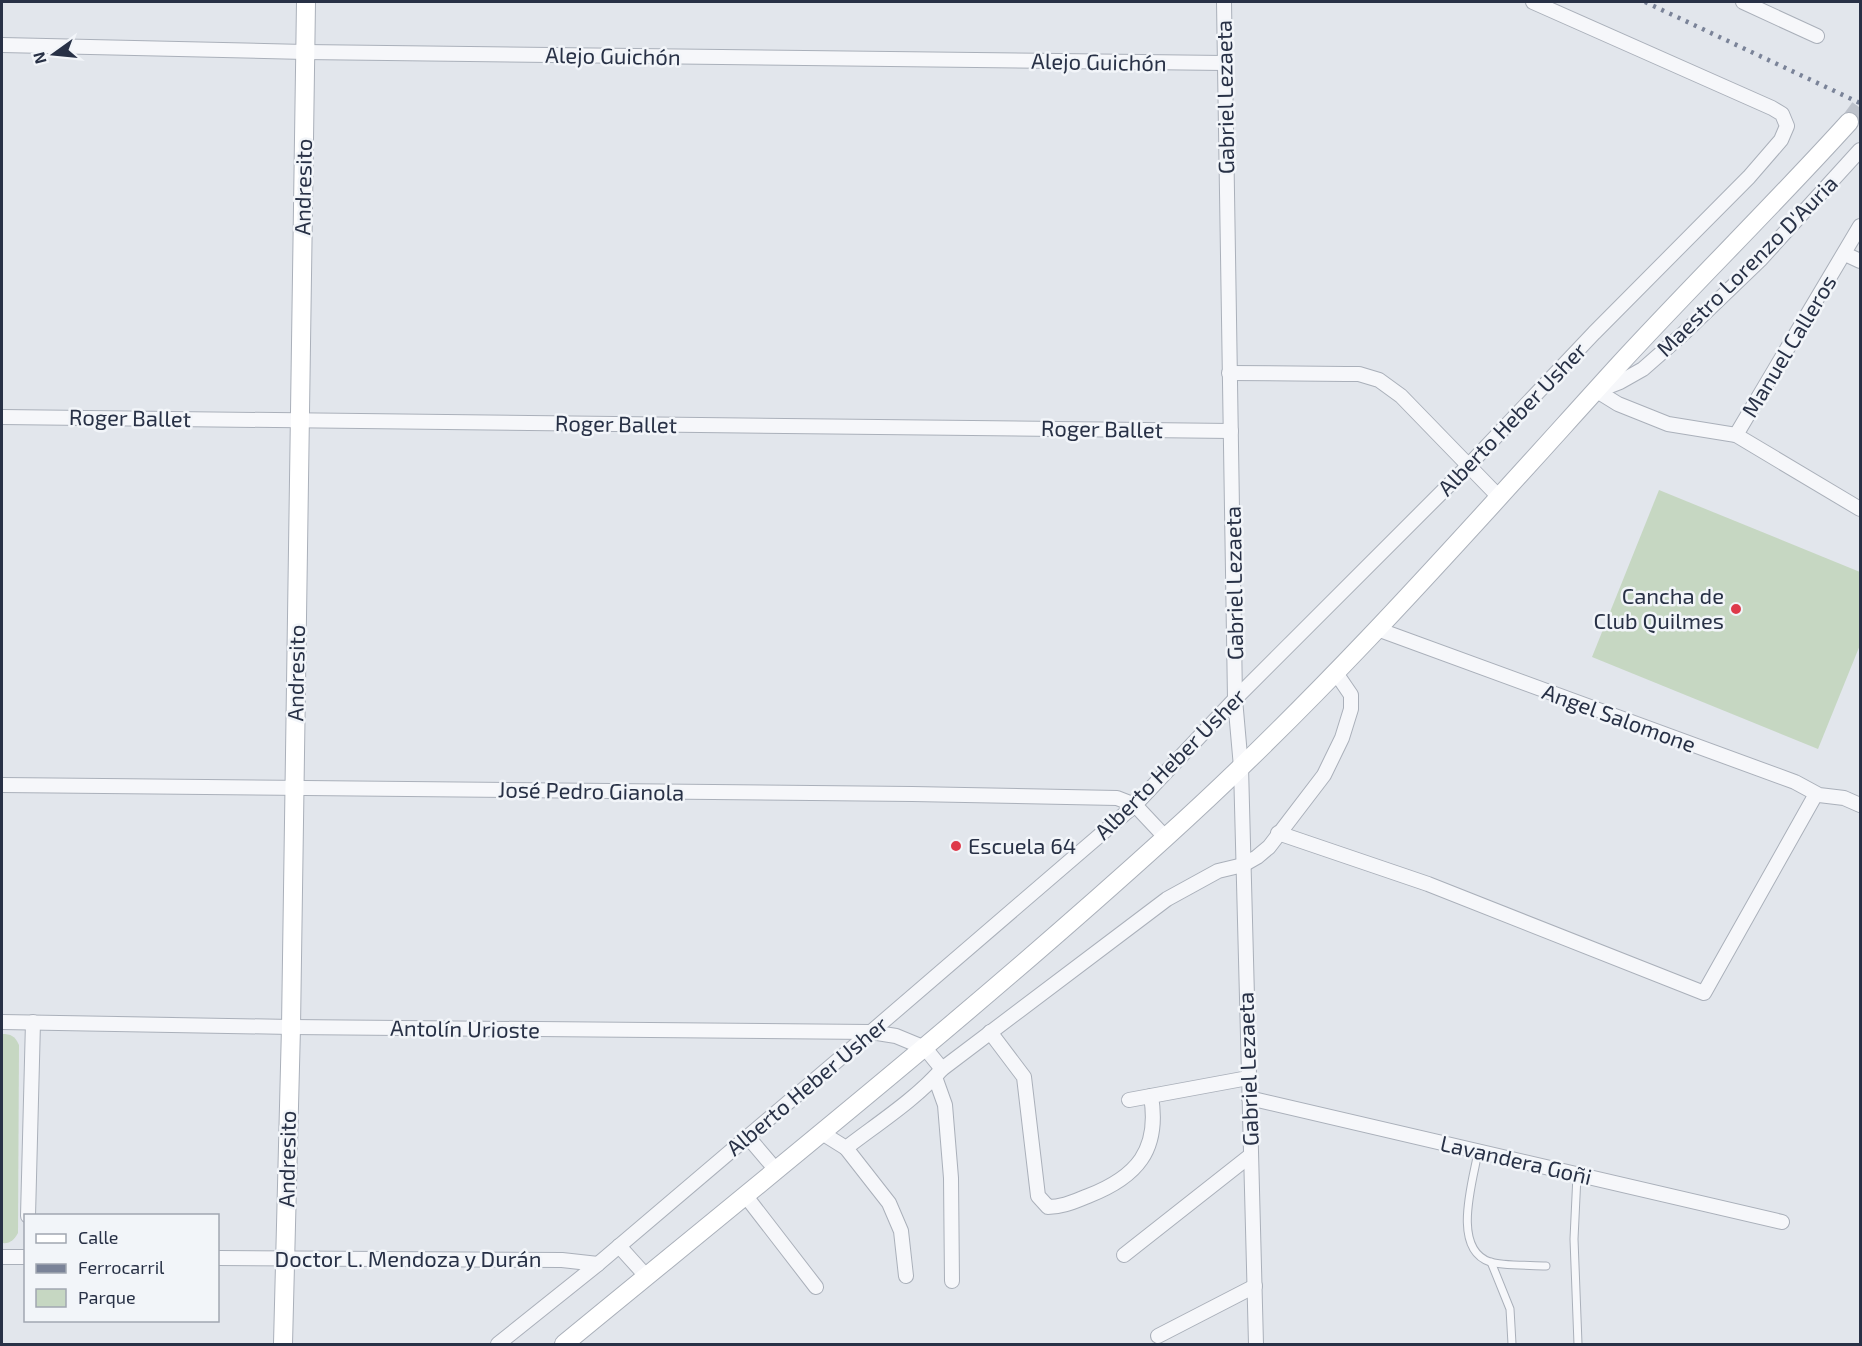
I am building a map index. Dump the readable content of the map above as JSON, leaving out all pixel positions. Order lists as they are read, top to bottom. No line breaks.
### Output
{"streets":{"street":["Alejo Guichón","Gabriel Lezaeta","Andresito","Maestro Lorenzo D'Auria","Manuel Calleros","Roger Ballet","Alberto Heber Usher","Angel Salomone","José Pedro Gianola","Antolín Urioste","Lavandera Goñi","Doctor L. Mendoza y Durán"]},"crossings":[["Alejo Guichón","Gabriel Lezaeta"],["Alejo Guichón","Andresito"],["Gabriel Lezaeta","Roger Ballet"],["Gabriel Lezaeta","Alberto Heber Usher"],["Gabriel Lezaeta","Lavandera Goñi"],["Andresito","Roger Ballet"],["Andresito","José Pedro Gianola"],["Andresito","Antolín Urioste"],["Andresito","Doctor L. Mendoza y Durán"],["Maestro Lorenzo D'Auria","Alberto Heber Usher"],["Alberto Heber Usher","Angel Salomone"],["Alberto Heber Usher","José Pedro Gianola"],["Alberto Heber Usher","Antolín Urioste"],["Alberto Heber Usher","Doctor L. Mendoza y Durán"]],"places":["Cancha de Club Quilmes","Escuela 64"],"legend":["Calle","Ferrocarril","Parque"],"north":"left"}
